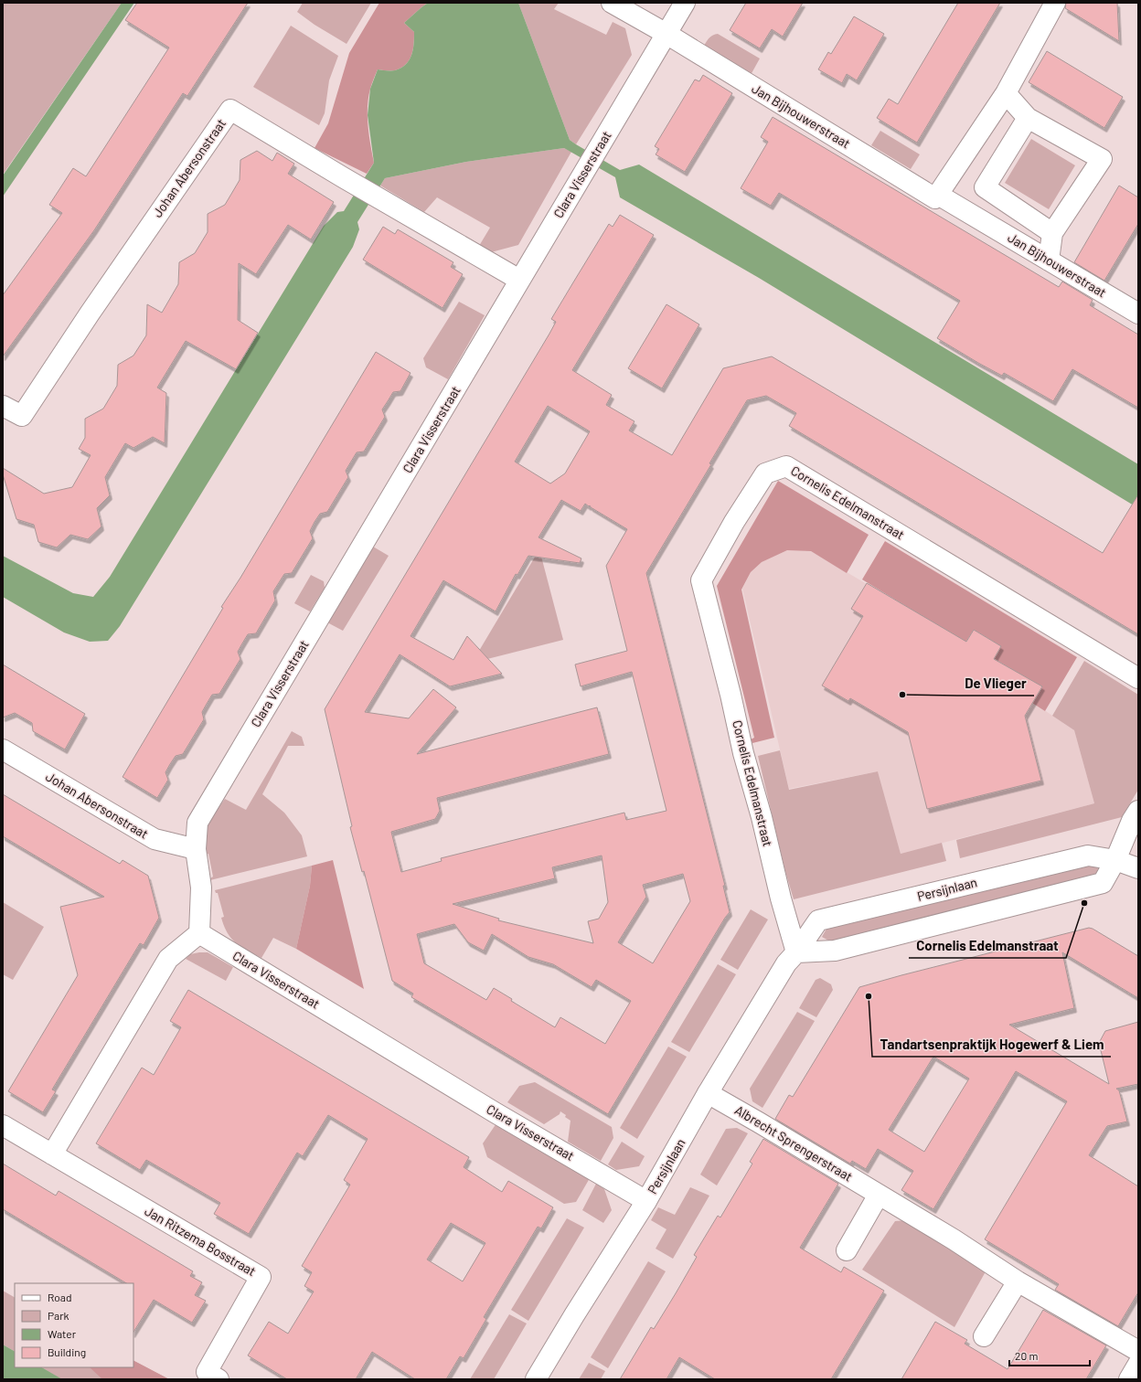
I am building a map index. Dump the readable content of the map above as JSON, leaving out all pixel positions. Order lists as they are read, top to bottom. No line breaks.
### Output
{"streets":{"street":["Jan Bijhouwerstraat","Johan Abersonstraat","Clara Visserstraat","Cornelis Edelmanstraat","Persijnlaan","Albrecht Sprengerstraat","Jan Ritzema Bosstraat"]},"crossings":[["Jan Bijhouwerstraat","Clara Visserstraat"],["Johan Abersonstraat","Clara Visserstraat"],["Clara Visserstraat","Persijnlaan"],["Cornelis Edelmanstraat","Persijnlaan"],["Persijnlaan","Albrecht Sprengerstraat"]],"places":["De Vlieger","Cornelis Edelmanstraat","Tandartsenpraktijk Hogewerf & Liem"],"legend":["Road","Park","Water","Building"],"scale_bar":"20 m"}
